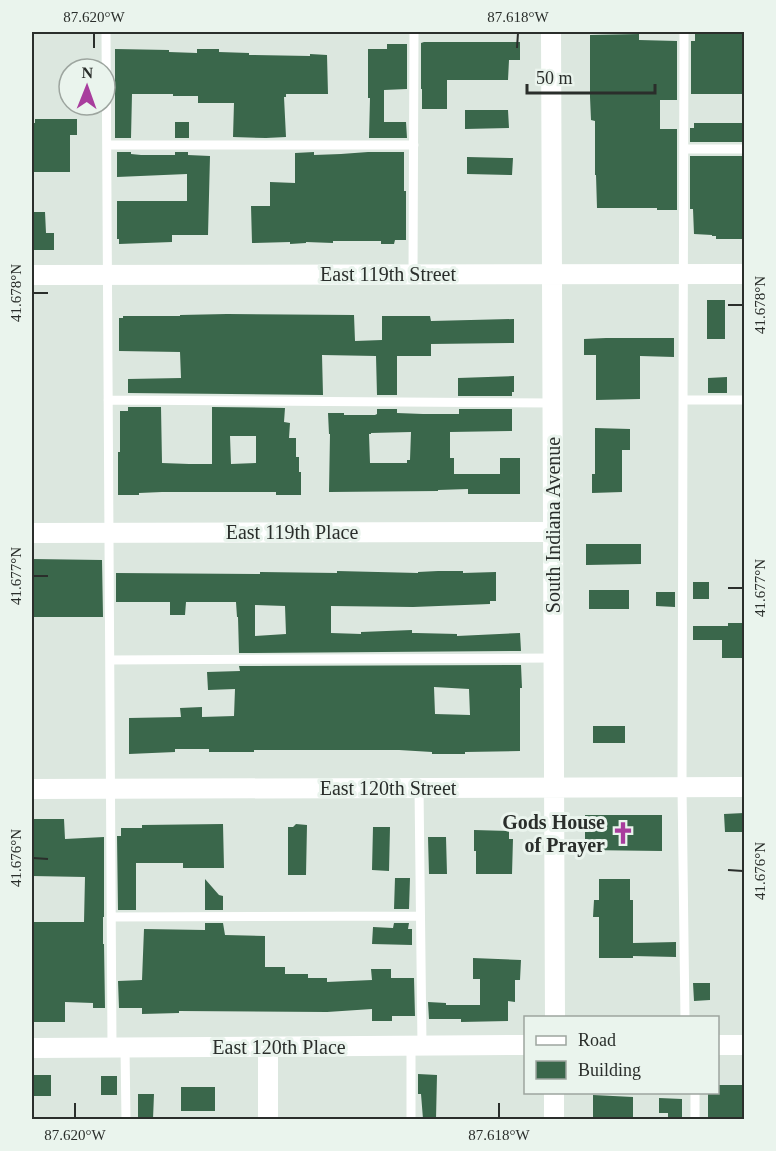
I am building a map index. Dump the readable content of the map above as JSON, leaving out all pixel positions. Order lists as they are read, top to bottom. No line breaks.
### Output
{"streets":{"street":["East 119th Street","South Indiana Avenue","East 119th Place","East 120th Street","East 120th Place"]},"crossings":[["East 119th Street","South Indiana Avenue"],["South Indiana Avenue","East 119th Place"],["South Indiana Avenue","East 120th Street"]],"places":{"church":["Gods House of Prayer"]},"legend":["Road","Building"],"scale_bar":"50 m","north":"top","coordinates":["87.620°W","87.618°W","41.678°N","41.677°N","41.676°N"]}
